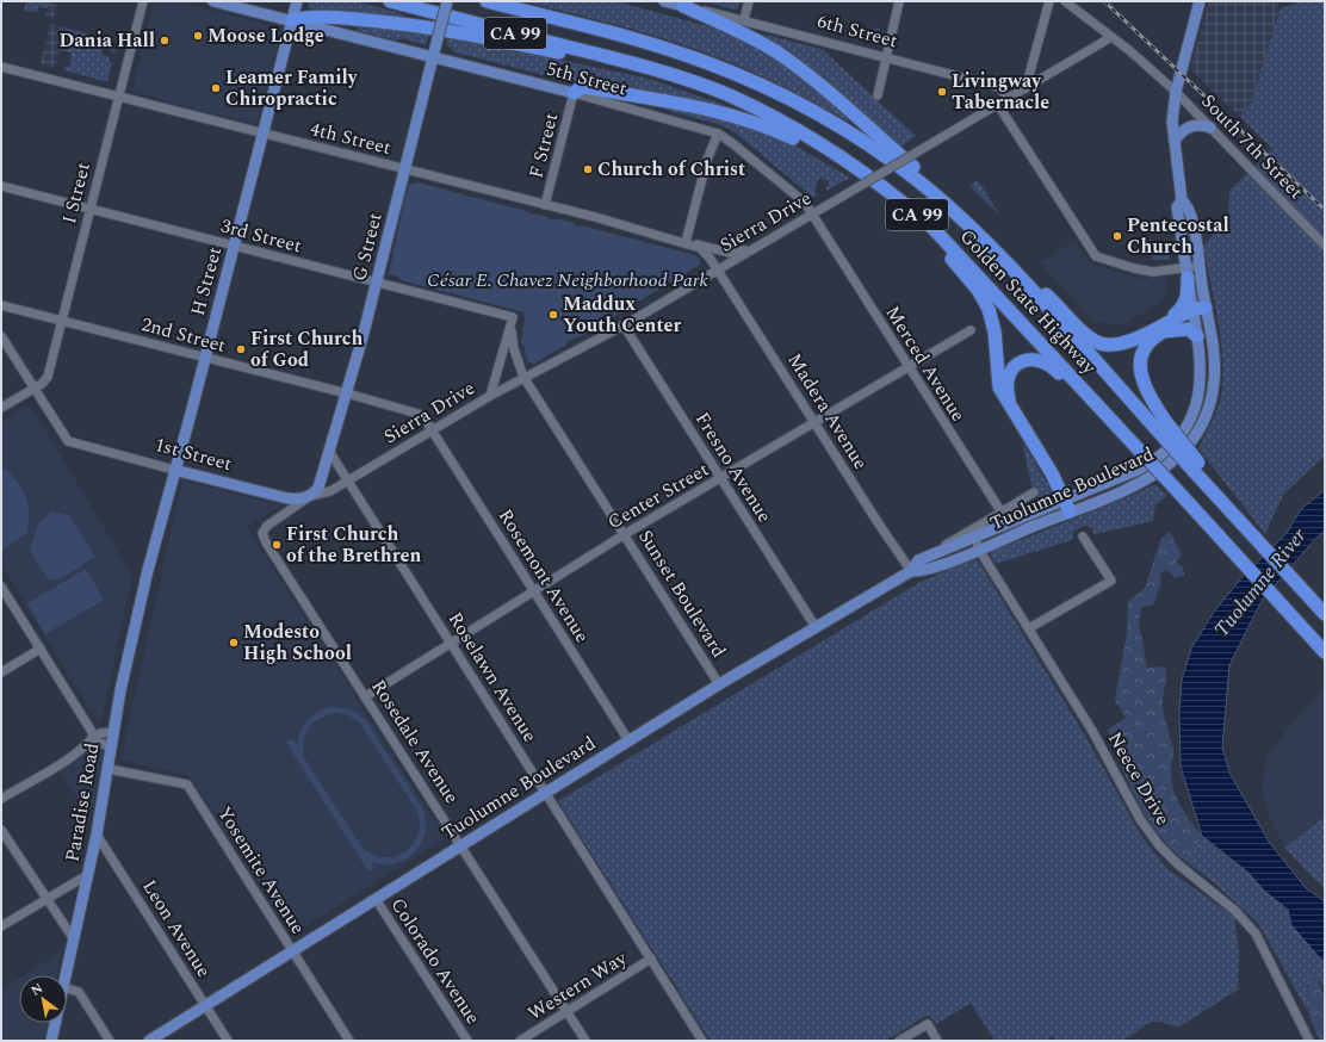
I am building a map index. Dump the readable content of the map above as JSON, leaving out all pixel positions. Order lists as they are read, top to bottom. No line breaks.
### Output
{"streets":{"highway":["CA 99","Golden State Highway"],"main road":["6th Street","5th Street","G Street","H Street","1st Street","Tuolumne Boulevard","Paradise Road"],"street":["4th Street","F Street","South 7th Street","I Street","Sierra Drive","3rd Street","2nd Street","Merced Avenue","Madera Avenue","Fresno Avenue","Center Street","Rosemont Avenue","Sunset Boulevard","Roselawn Avenue","Rosedale Avenue","Neece Drive","Yosemite Avenue","Leon Avenue","Colorado Avenue","Western Way"]},"crossings":[["6th Street","Sierra Drive"],["5th Street","F Street"],["5th Street","Sierra Drive"],["5th Street","G Street"],["5th Street","H Street"],["5th Street","Merced Avenue"],["4th Street","F Street"],["4th Street","I Street"],["4th Street","Sierra Drive"],["4th Street","G Street"],["4th Street","H Street"],["4th Street","Madera Avenue"],["South 7th Street","Sierra Drive"],["South 7th Street","Tuolumne Boulevard"],["I Street","3rd Street"],["I Street","2nd Street"],["I Street","1st Street"],["Sierra Drive","G Street"],["Sierra Drive","2nd Street"],["Sierra Drive","Merced Avenue"],["Sierra Drive","Madera Avenue"],["Sierra Drive","1st Street"],["Sierra Drive","Fresno Avenue"],["Sierra Drive","Rosemont Avenue"],["Sierra Drive","Sunset Boulevard"],["Sierra Drive","Roselawn Avenue"],["Sierra Drive","Rosedale Avenue"],["3rd Street","G Street"],["3rd Street","H Street"],["G Street","2nd Street"],["G Street","1st Street"],["G Street","Roselawn Avenue"],["H Street","2nd Street"],["H Street","1st Street"],["H Street","Paradise Road"],["2nd Street","Rosemont Avenue"],["Merced Avenue","Tuolumne Boulevard"],["Merced Avenue","Center Street"],["Madera Avenue","Tuolumne Boulevard"],["Madera Avenue","Center Street"],["Fresno Avenue","Tuolumne Boulevard"],["Fresno Avenue","Center Street"],["Tuolumne Boulevard","Rosemont Avenue"],["Tuolumne Boulevard","Sunset Boulevard"],["Tuolumne Boulevard","Roselawn Avenue"],["Tuolumne Boulevard","Rosedale Avenue"],["Tuolumne Boulevard","Neece Drive"],["Tuolumne Boulevard","Yosemite Avenue"],["Tuolumne Boulevard","Leon Avenue"],["Tuolumne Boulevard","Colorado Avenue"],["Center Street","Rosemont Avenue"],["Center Street","Sunset Boulevard"],["Center Street","Roselawn Avenue"],["Center Street","Rosedale Avenue"],["Roselawn Avenue","Western Way"],["Rosedale Avenue","Western Way"],["Paradise Road","Yosemite Avenue"],["Paradise Road","Leon Avenue"]],"water":["Tuolumne River"],"parks":["César E. Chavez Neighborhood Park"],"places":["Moose Lodge","Dania Hall","Leamer Family Chiropractic","Livingway Tabernacle","Church of Christ","Pentecostal Church","Maddux Youth Center","First Church of God","First Church of the Brethren","Modesto High School"],"north":"top left"}
